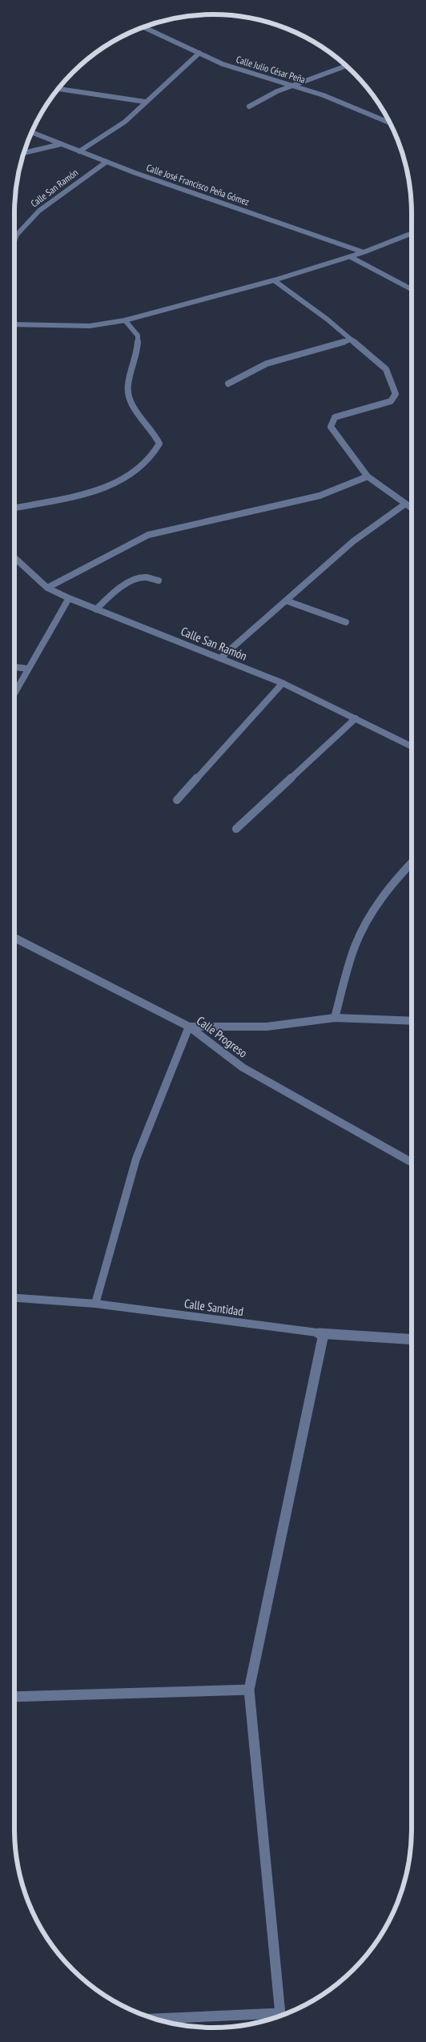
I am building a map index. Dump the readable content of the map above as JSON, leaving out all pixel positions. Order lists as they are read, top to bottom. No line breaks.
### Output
{"streets":{"street":["Calle Julio César Peña","Calle José Francisco Peña Gómez","Calle San Ramón","Calle Progreso","Calle Santidad"]},"crossings":[["Calle José Francisco Peña Gómez","Calle San Ramón"]]}
